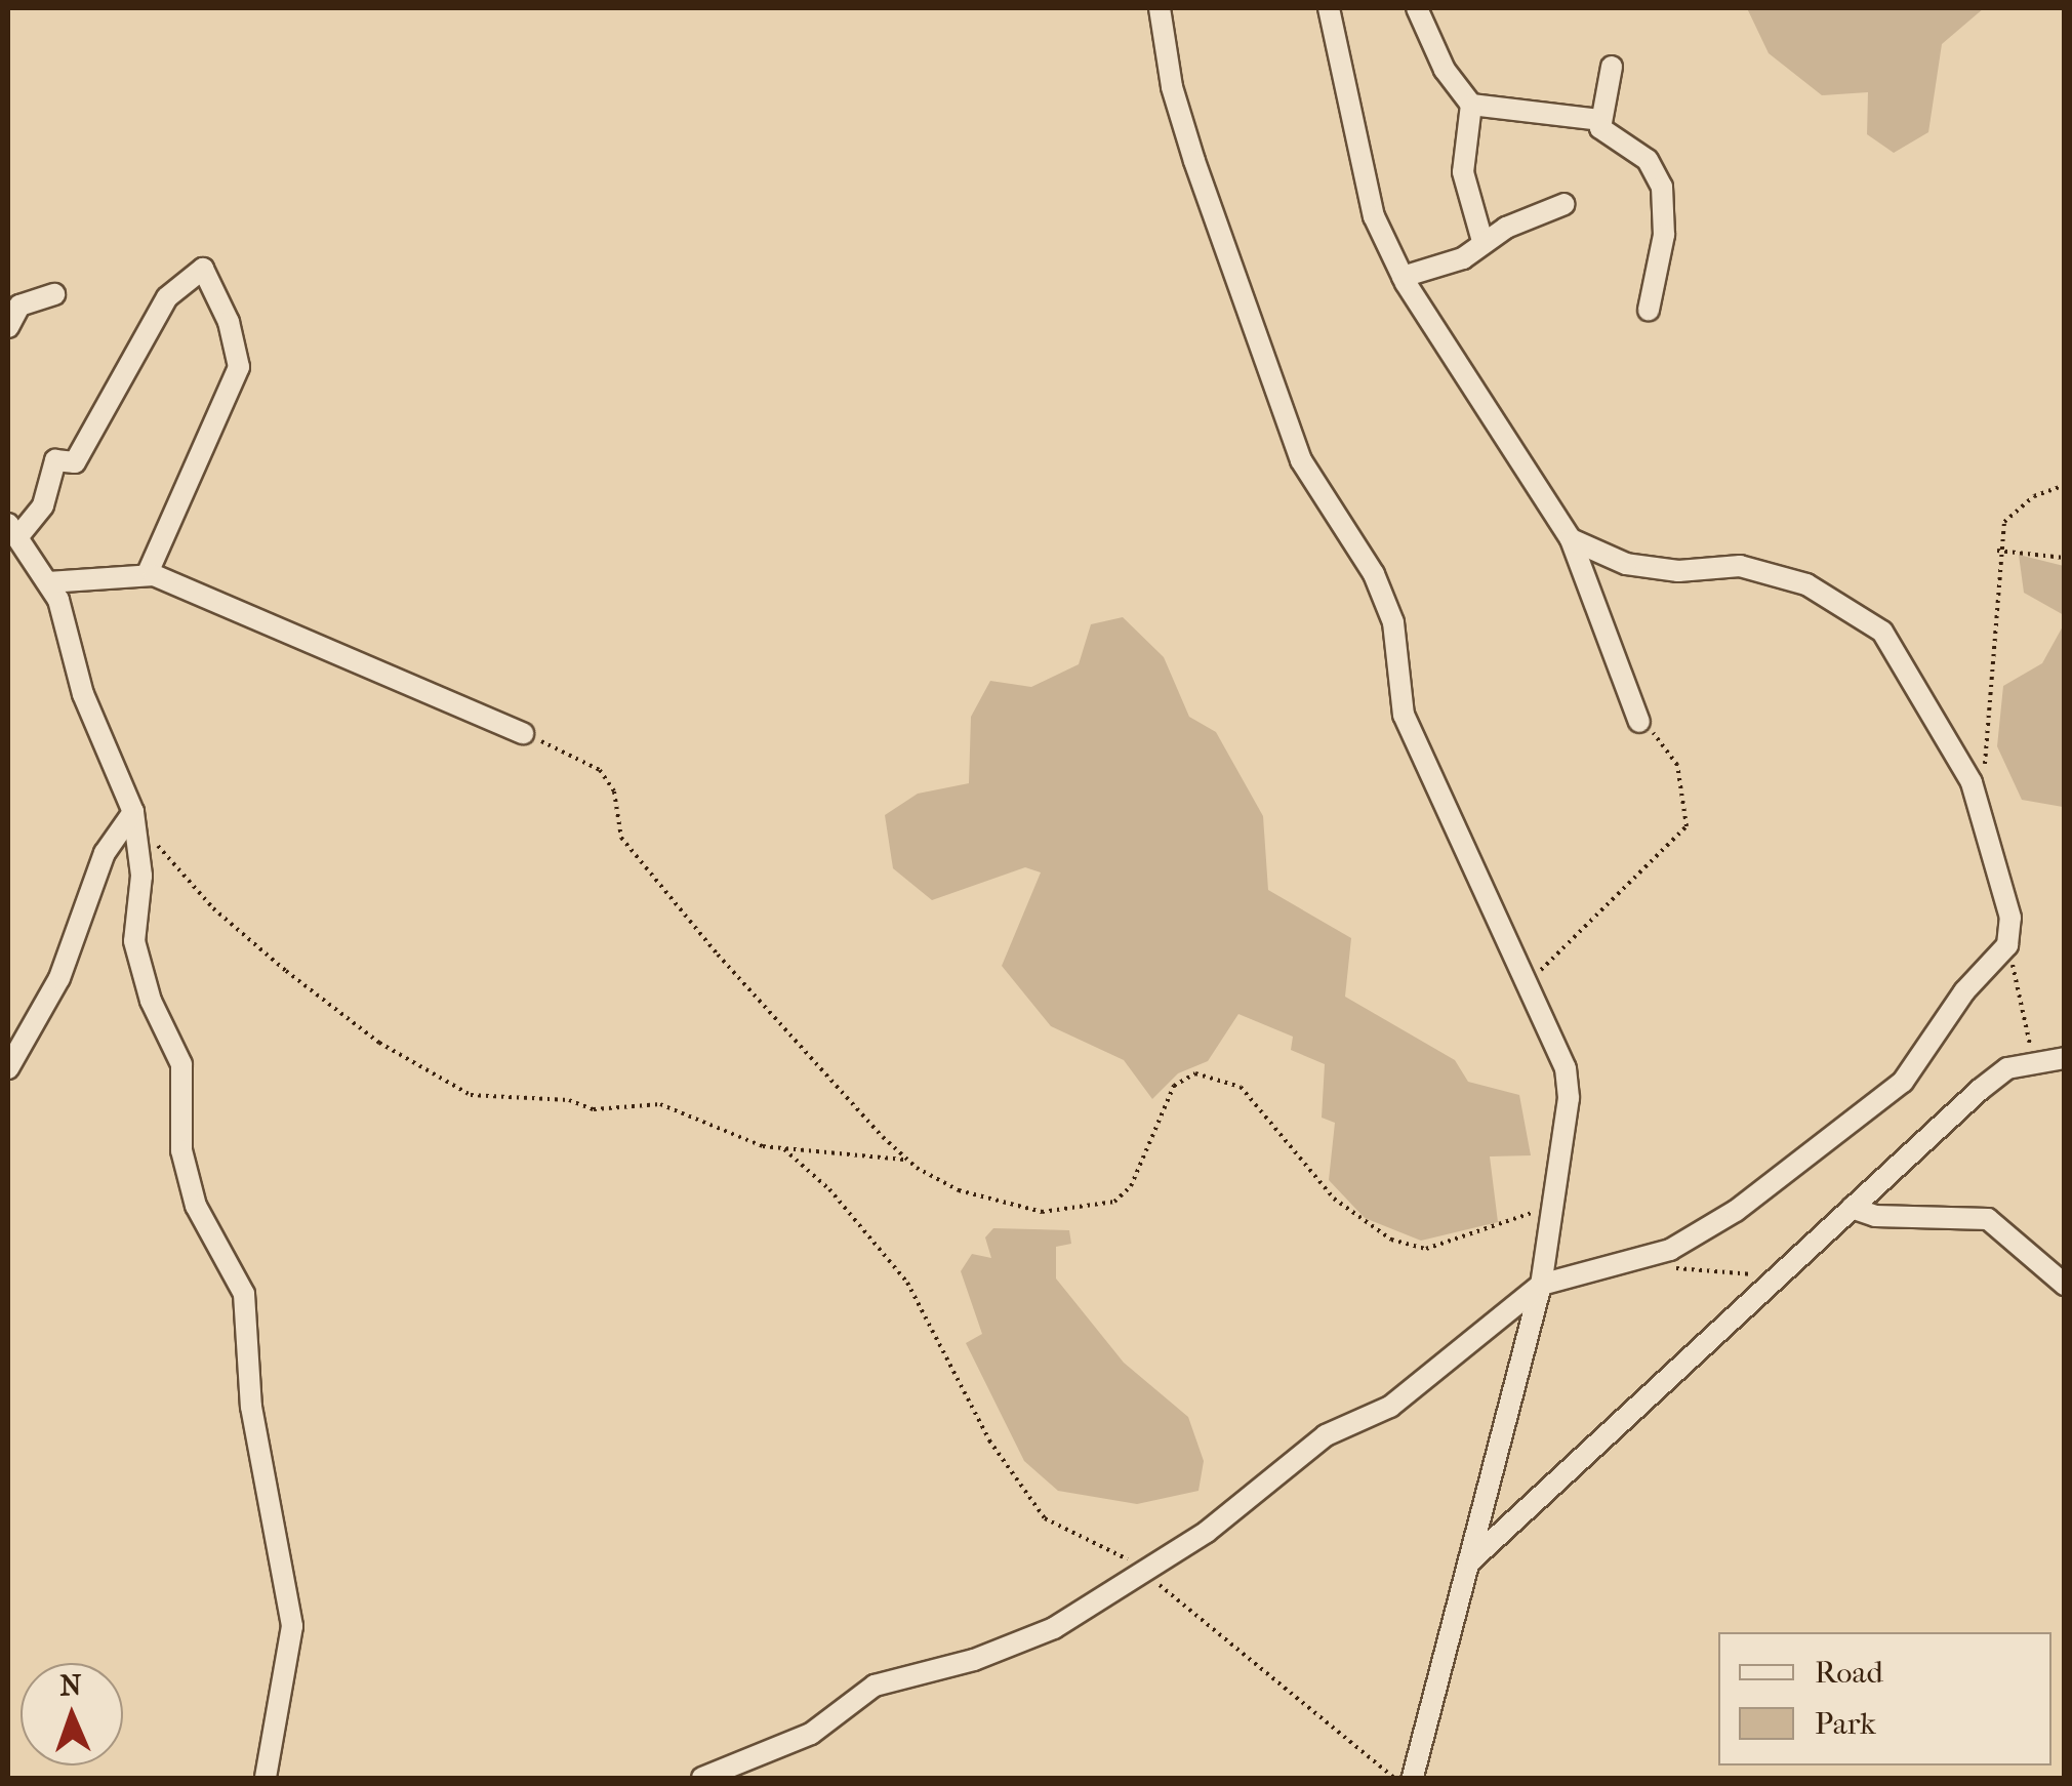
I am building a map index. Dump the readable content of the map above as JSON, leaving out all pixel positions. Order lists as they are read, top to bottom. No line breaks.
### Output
{"legend":["Road","Park"],"north":"top"}
